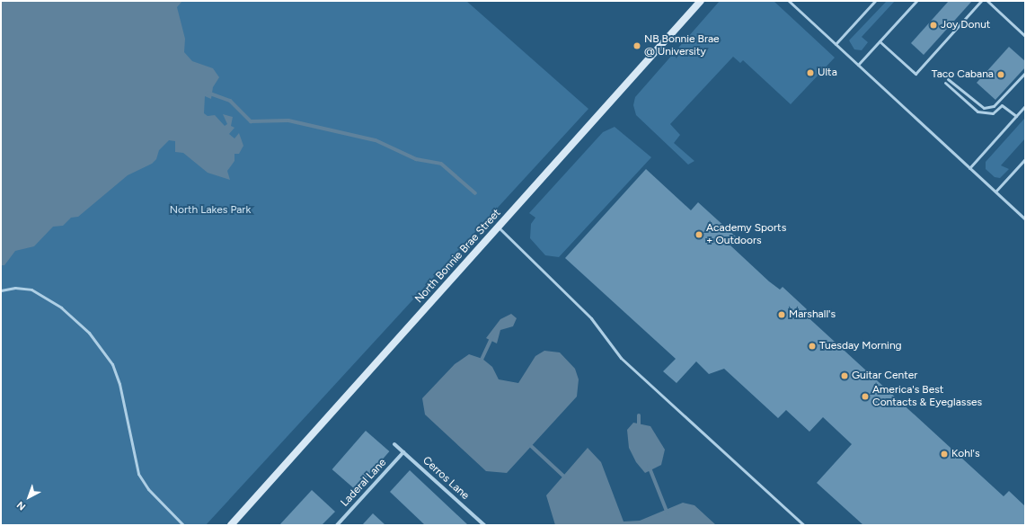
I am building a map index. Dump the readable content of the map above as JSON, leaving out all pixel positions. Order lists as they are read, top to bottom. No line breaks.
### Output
{"streets":{"main road":["North Bonnie Brae Street"],"street":["Cerros Lane","Laderal Lane"]},"crossings":[["Cerros Lane","Laderal Lane"]],"parks":["North Lakes Park"],"places":["Joy Donut","NB Bonnie Brae @ University","Ulta","Taco Cabana","Academy Sports + Outdoors","Marshall's","Tuesday Morning","Guitar Center","America's Best Contacts & Eyeglasses","Kohl's"],"north":"bottom left"}
